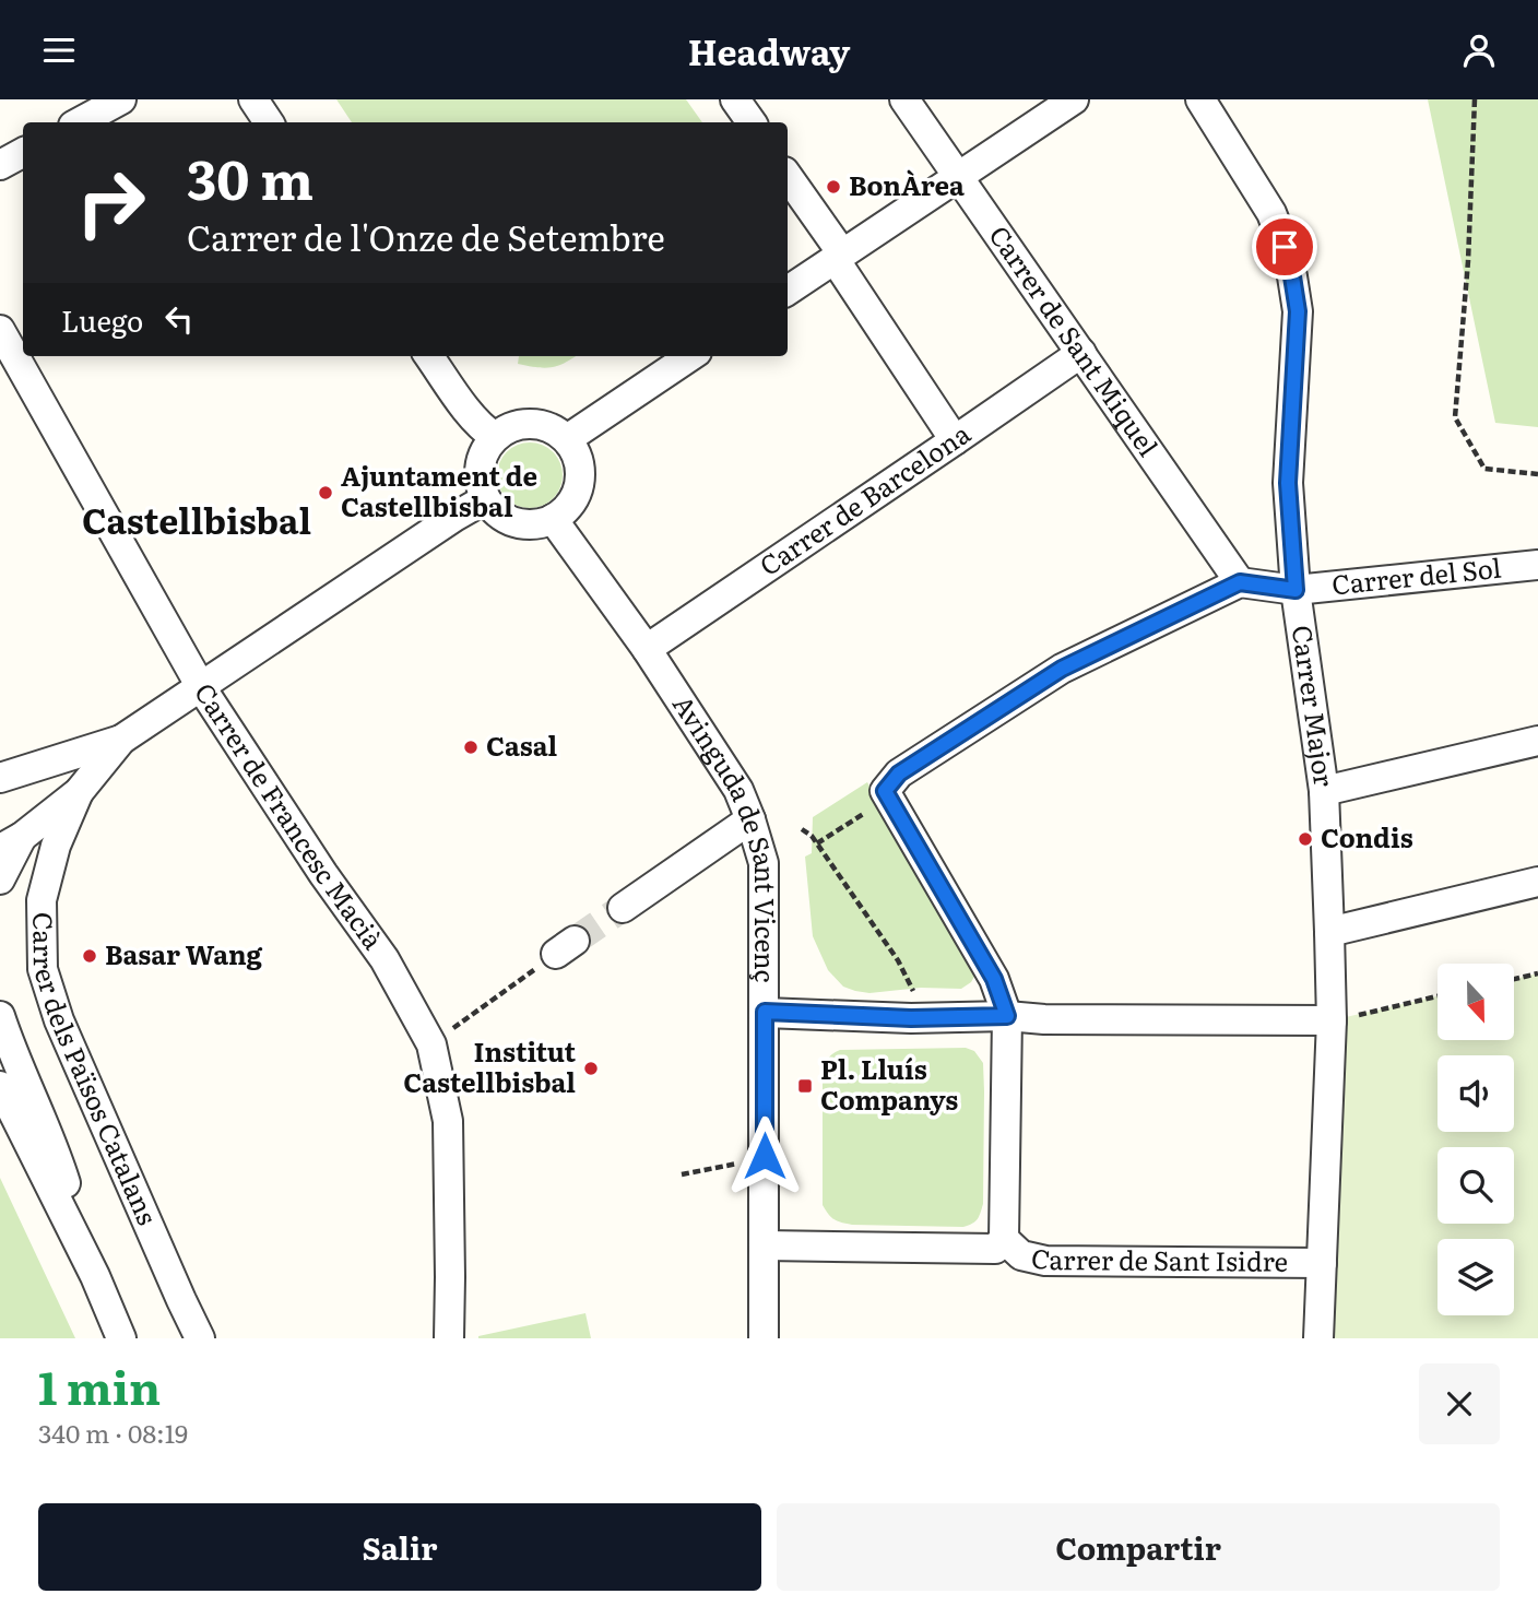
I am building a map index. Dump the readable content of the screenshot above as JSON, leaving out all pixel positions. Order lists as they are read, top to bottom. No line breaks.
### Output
{"streets":{"street":["Carrer de Sant Miquel","Carrer de Barcelona","Carrer del Sol","Carrer Major","Carrer de Francesc Macià","Avinguda de Sant Vicenç","Carrer dels Països Catalans","Carrer de Sant Isidre"]},"crossings":[["Carrer de Sant Miquel","Carrer de Barcelona"],["Carrer de Sant Miquel","Carrer del Sol"],["Carrer de Barcelona","Avinguda de Sant Vicenç"],["Carrer del Sol","Carrer Major"],["Carrer Major","Carrer de Sant Isidre"]],"districts":["Castellbisbal"],"places":{"other":["BonÀrea","Ajuntament de Castellbisbal","Casal","Condis","Basar Wang","Institut Castellbisbal"],"transit":["Pl. Lluís Companys"]},"north":"bottom","page":{"header":"Headway","turn":["30 m","Carrer de l'Onze de Setembre"],"then":"Luego","heading":["1 min","340 m · 08:19"],"buttons":["Salir","Compartir"]}}
